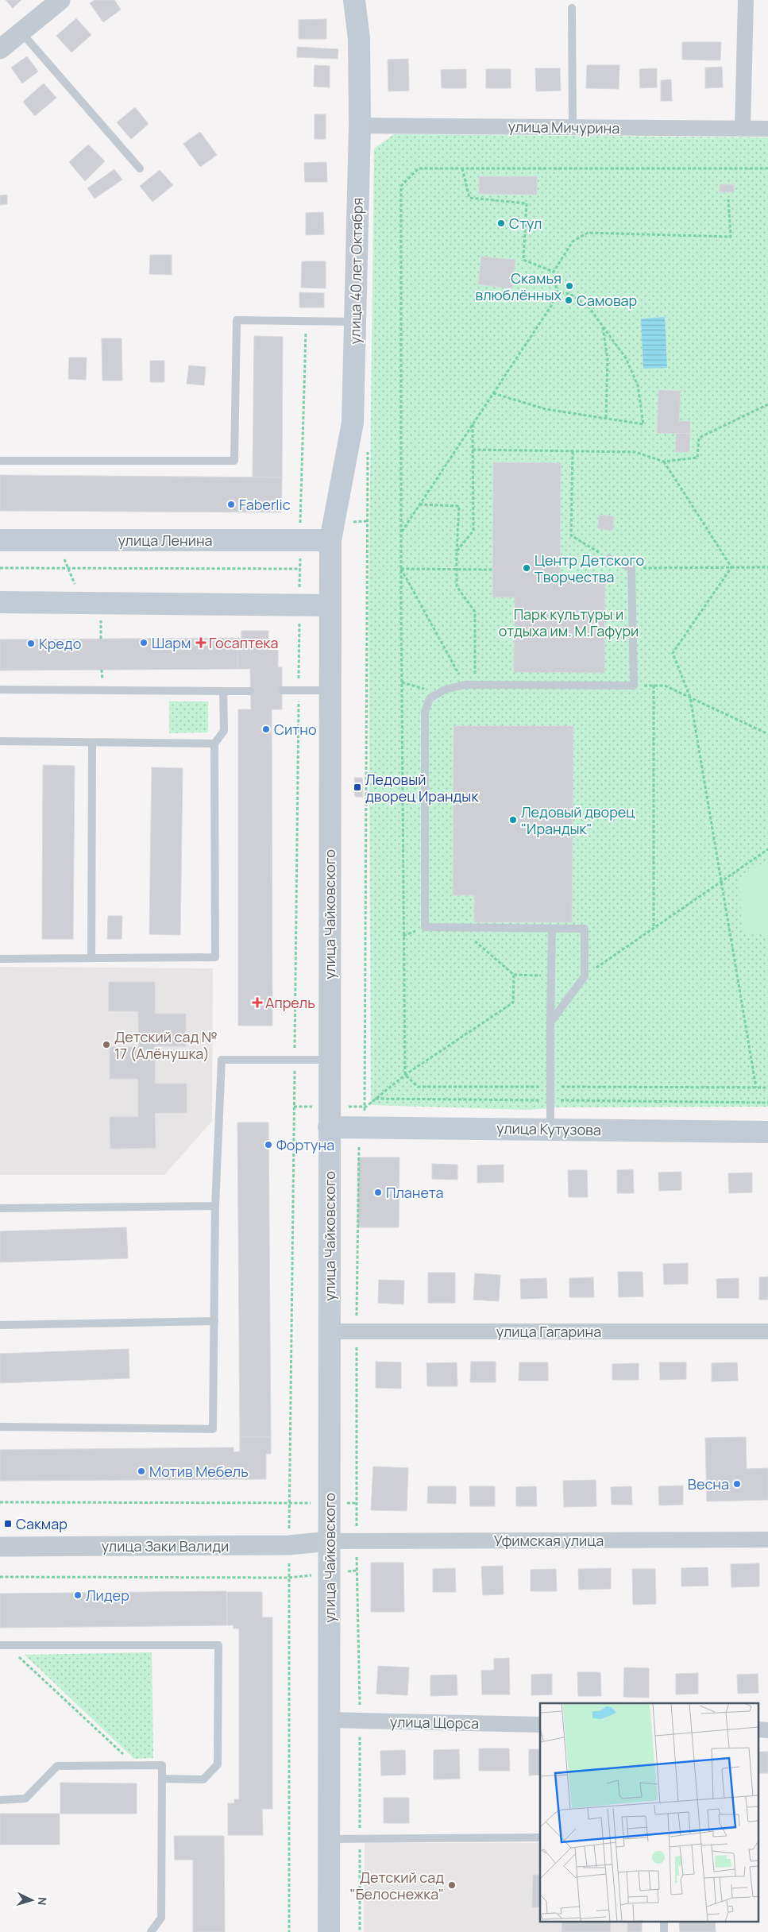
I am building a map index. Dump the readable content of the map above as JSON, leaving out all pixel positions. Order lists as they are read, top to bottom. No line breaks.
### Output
{"streets":{"main road":["улица 40 лет Октября","улица Ленина","улица Чайковского","улица Кутузова"],"street":["улица Мичурина","улица Гагарина","Уфимская улица","улица Заки Валиди","улица Щорса"]},"crossings":[["улица Мичурина","улица 40 лет Октября"],["улица 40 лет Октября","улица Ленина"],["улица 40 лет Октября","улица Чайковского"],["улица Ленина","улица Чайковского"],["улица Чайковского","улица Кутузова"],["улица Чайковского","улица Гагарина"],["улица Чайковского","Уфимская улица"],["улица Чайковского","улица Заки Валиди"],["улица Чайковского","улица Щорса"],["Уфимская улица","улица Заки Валиди"]],"parks":["Парк культуры и отдыха им. М.Гафури"],"places":{"other":["Стул","Скамья влюблённых","Самовар","Faberlic","Центр Детского Творчества","Шарм","Кредо","Ситно","Ледовый дворец \"Ирандык\"","Детский сад № 17 (Алёнушка)","Фортуна","Планета","Мотив Мебель","Весна","Лидер","Детский сад \"Белоснежка\""],"health":["Госаптека","Апрель"],"transit":["Ледовый дворец Ирандык","Сакмар"]},"north":"right"}
